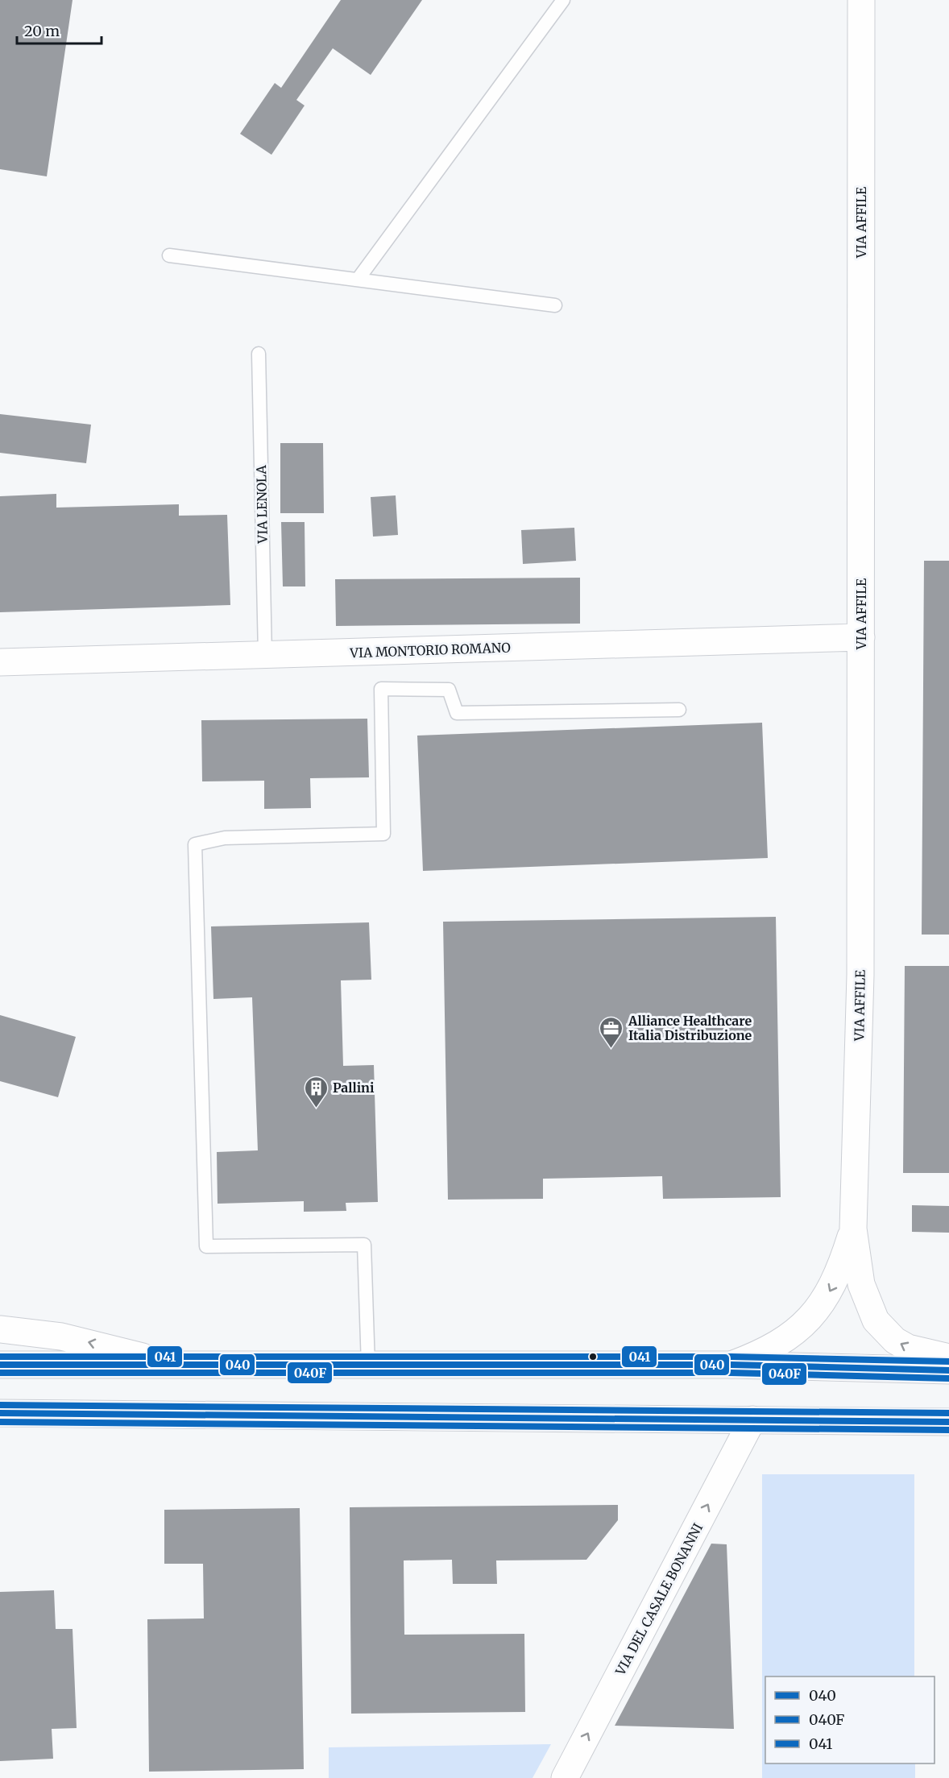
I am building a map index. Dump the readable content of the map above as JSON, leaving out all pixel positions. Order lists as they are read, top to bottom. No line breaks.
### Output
{"streets":{"street":["VIA AFFILE","VIA MONTORIO ROMANO","VIA DEL CASALE BONANNI"],"lane":["VIA LENOLA"]},"crossings":[["VIA AFFILE","VIA MONTORIO ROMANO"],["VIA LENOLA","VIA MONTORIO ROMANO"]],"one_way":["VIA DEL CASALE BONANNI"],"places":{"office":["Alliance Healthcare Italia Distribuzione"],"building":["Pallini"]},"lines":["transit line 041","transit line 040","transit line 040F"],"legend":["040","040F","041"],"scale_bar":"20 m"}
